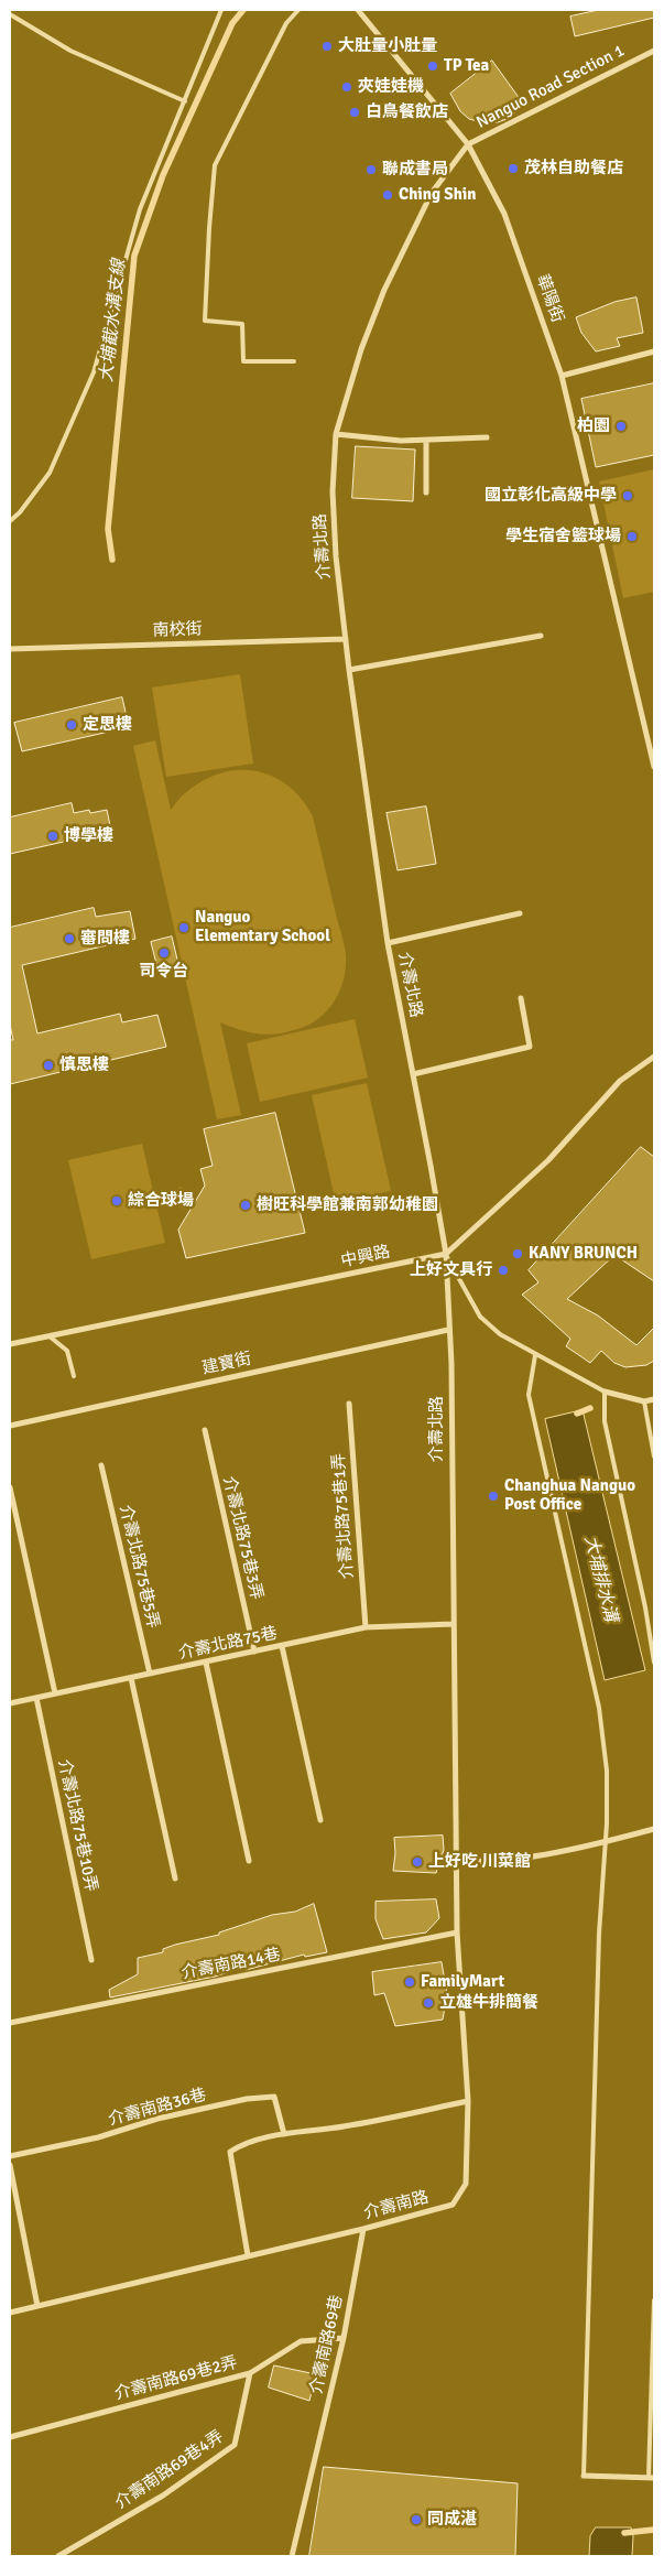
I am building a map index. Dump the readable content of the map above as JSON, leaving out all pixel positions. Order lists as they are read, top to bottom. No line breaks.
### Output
{"streets":{"street":["Nanguo Road Section 1","華陽街","介壽北路","南校街","中興路","建寶街","介壽北路75巷1弄","介壽北路75巷3弄","介壽北路75巷5弄","介壽北路75巷","介壽北路75巷10弄","介壽南路14巷","介壽南路36巷","介壽南路","介壽南路69巷","介壽南路69巷2弄","介壽南路69巷4弄"]},"crossings":[["Nanguo Road Section 1","華陽街"],["Nanguo Road Section 1","介壽北路"],["華陽街","介壽北路"],["介壽北路","南校街"],["介壽北路","中興路"],["介壽北路","建寶街"],["介壽北路","介壽北路75巷"],["介壽北路","介壽南路"],["介壽北路75巷1弄","介壽北路75巷"],["介壽北路75巷3弄","介壽北路75巷"],["介壽北路75巷5弄","介壽北路75巷"],["介壽北路75巷","介壽北路75巷10弄"],["介壽南路14巷","介壽南路"],["介壽南路","介壽南路69巷"],["介壽南路69巷","介壽南路69巷2弄"],["介壽南路69巷2弄","介壽南路69巷4弄"]],"water":["大埔截水溝支線","大埔排水溝"],"places":["大肚量小肚量","TP Tea","夾娃娃機","白鳥餐飲店","茂林自助餐店","聯成書局","Ching Shin","柏園","國立彰化高級中學","學生宿舍籃球場","定思樓","博學樓","Nanguo Elementary School","審問樓","司令台","慎思樓","綜合球場","樹旺科學館兼南郭幼稚園","KANY BRUNCH","上好文具行","Changhua Nanguo Post Office","上好吃 川菜館","FamilyMart","立雄牛排簡餐","同成湛"]}
